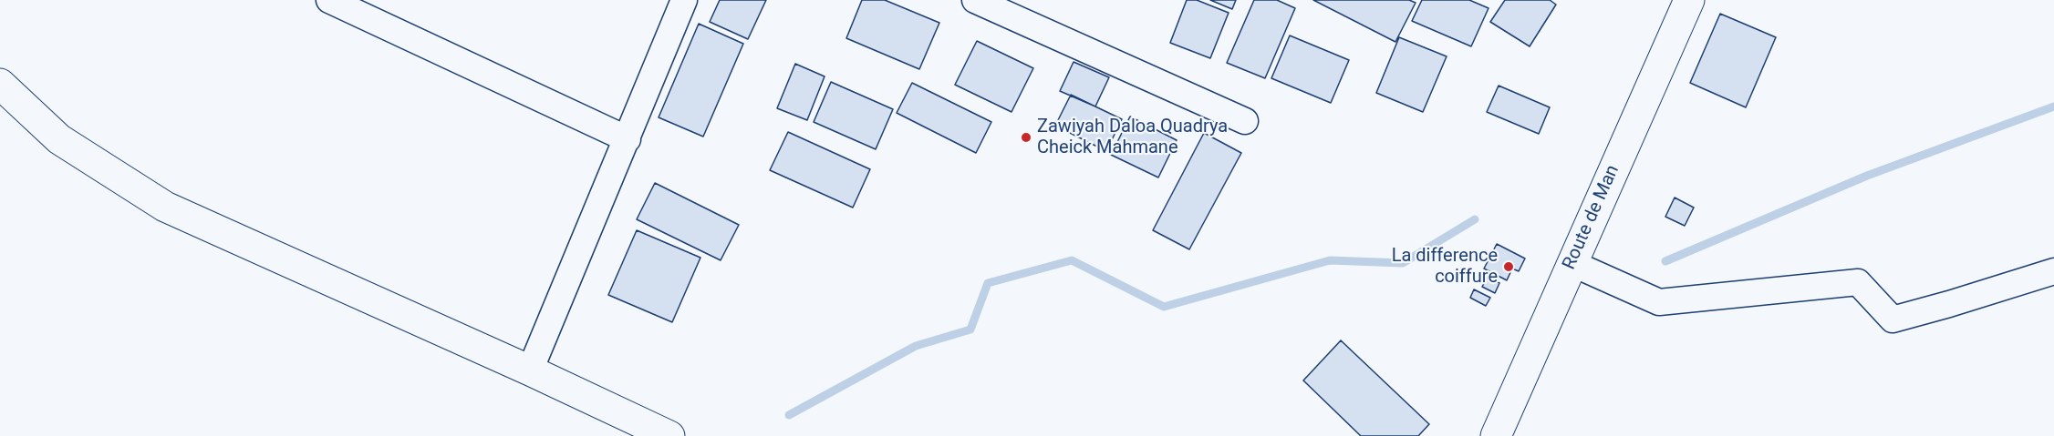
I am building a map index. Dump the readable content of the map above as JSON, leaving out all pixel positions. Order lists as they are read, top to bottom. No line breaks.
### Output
{"streets":{"main road":["Route de Man"]},"places":["Zawiyah Daloa Quadrya Cheick Mahmane","La difference coiffure"]}
